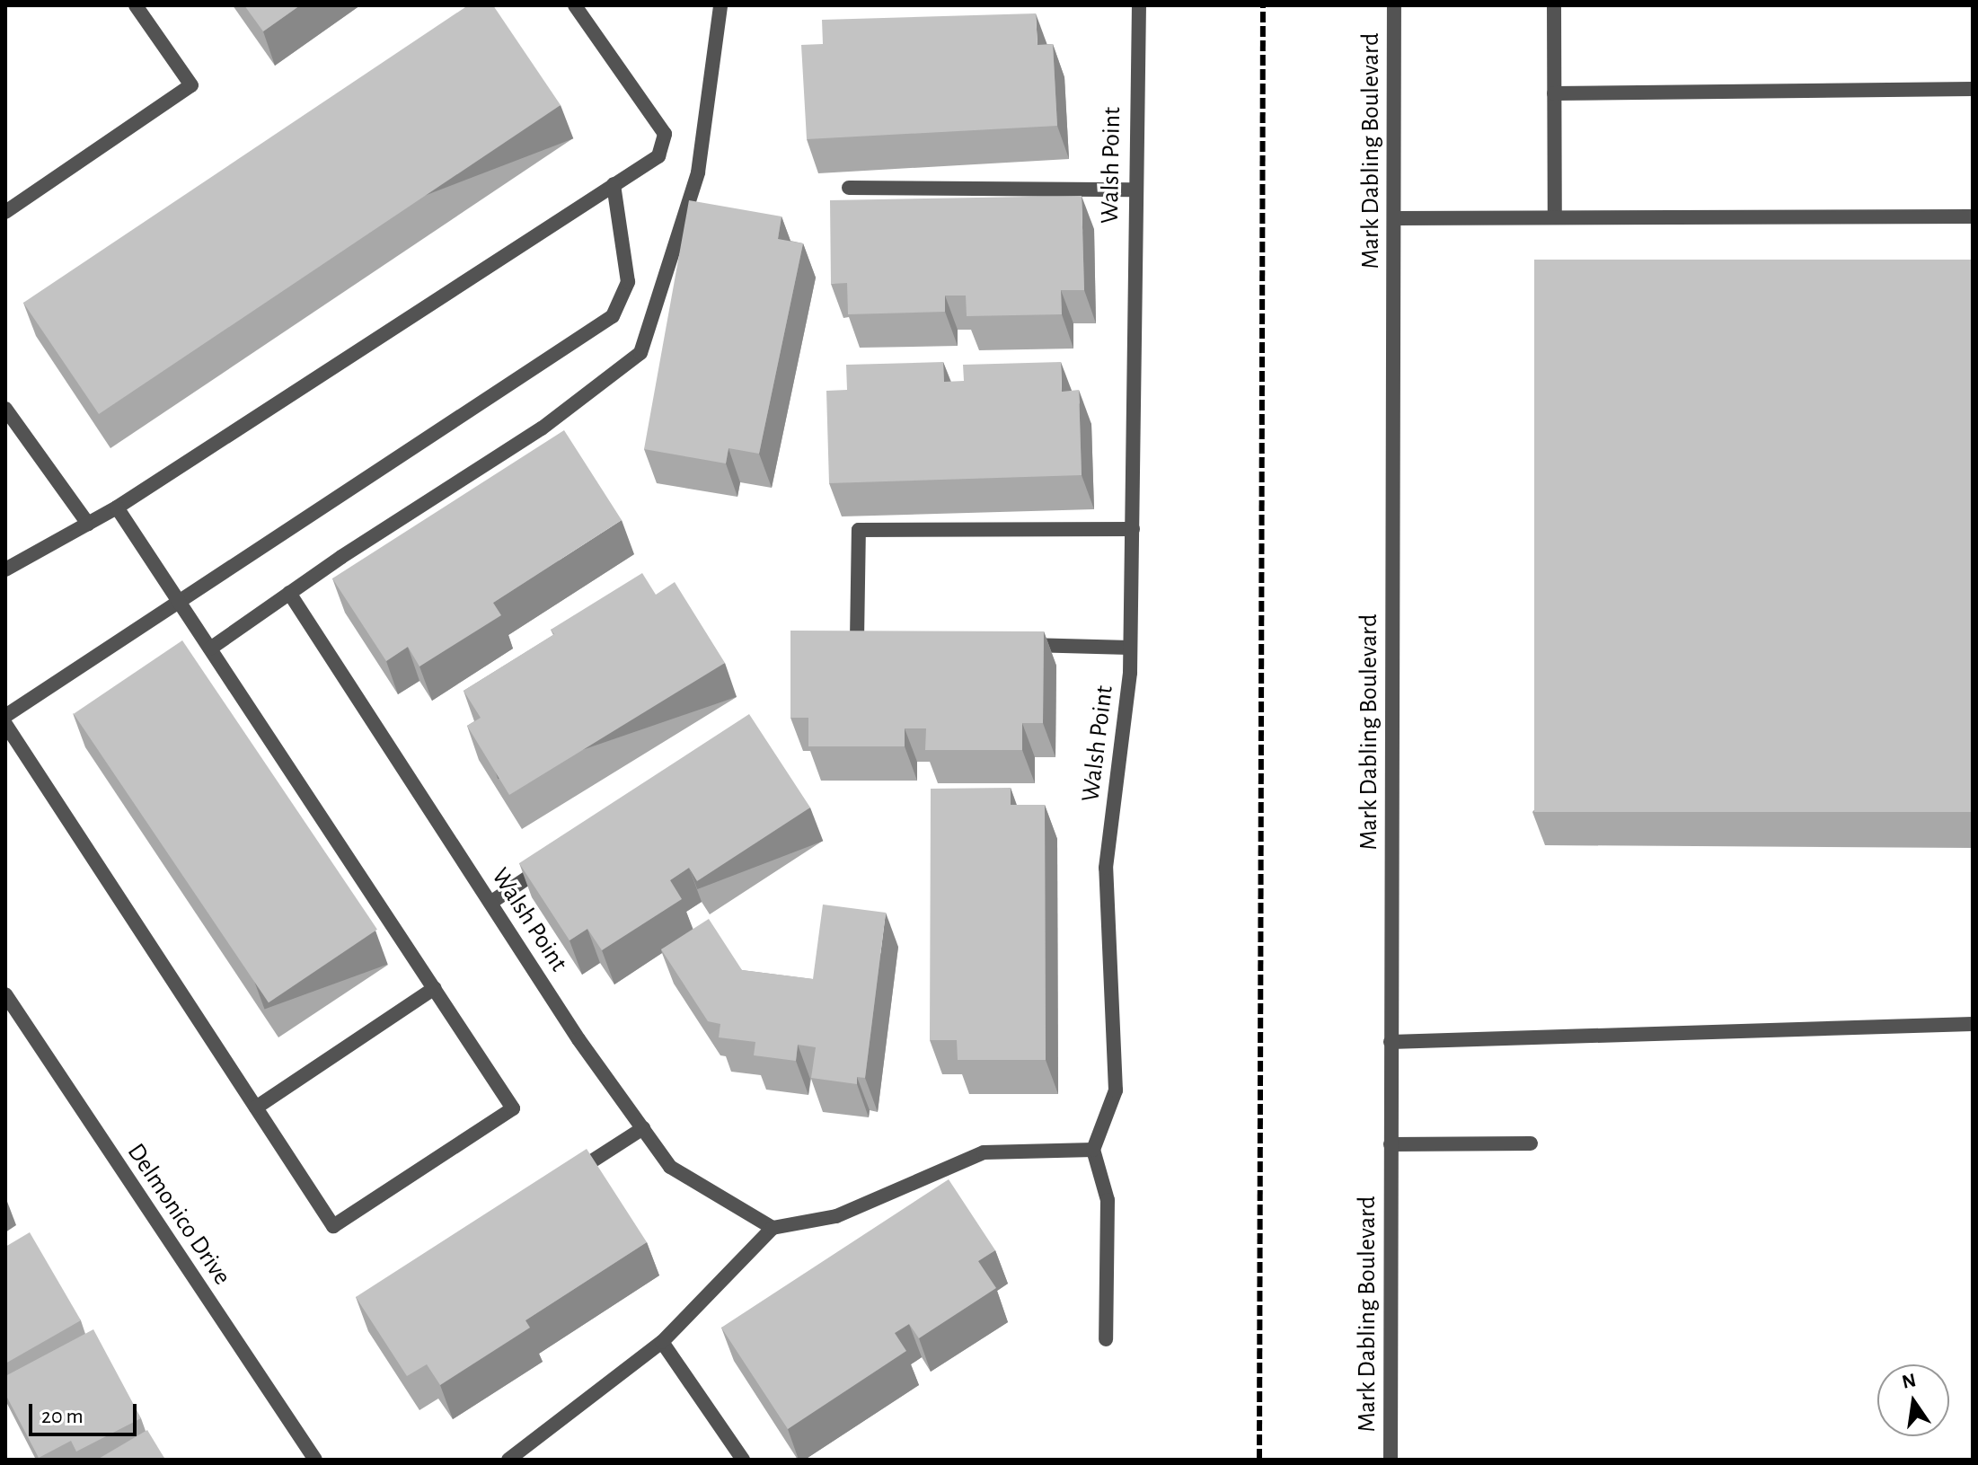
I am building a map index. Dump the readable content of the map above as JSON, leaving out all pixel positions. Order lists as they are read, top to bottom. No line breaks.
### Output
{"streets":{"street":["Mark Dabling Boulevard","Walsh Point","Delmonico Drive"]},"scale_bar":"20 m","north":"top"}
